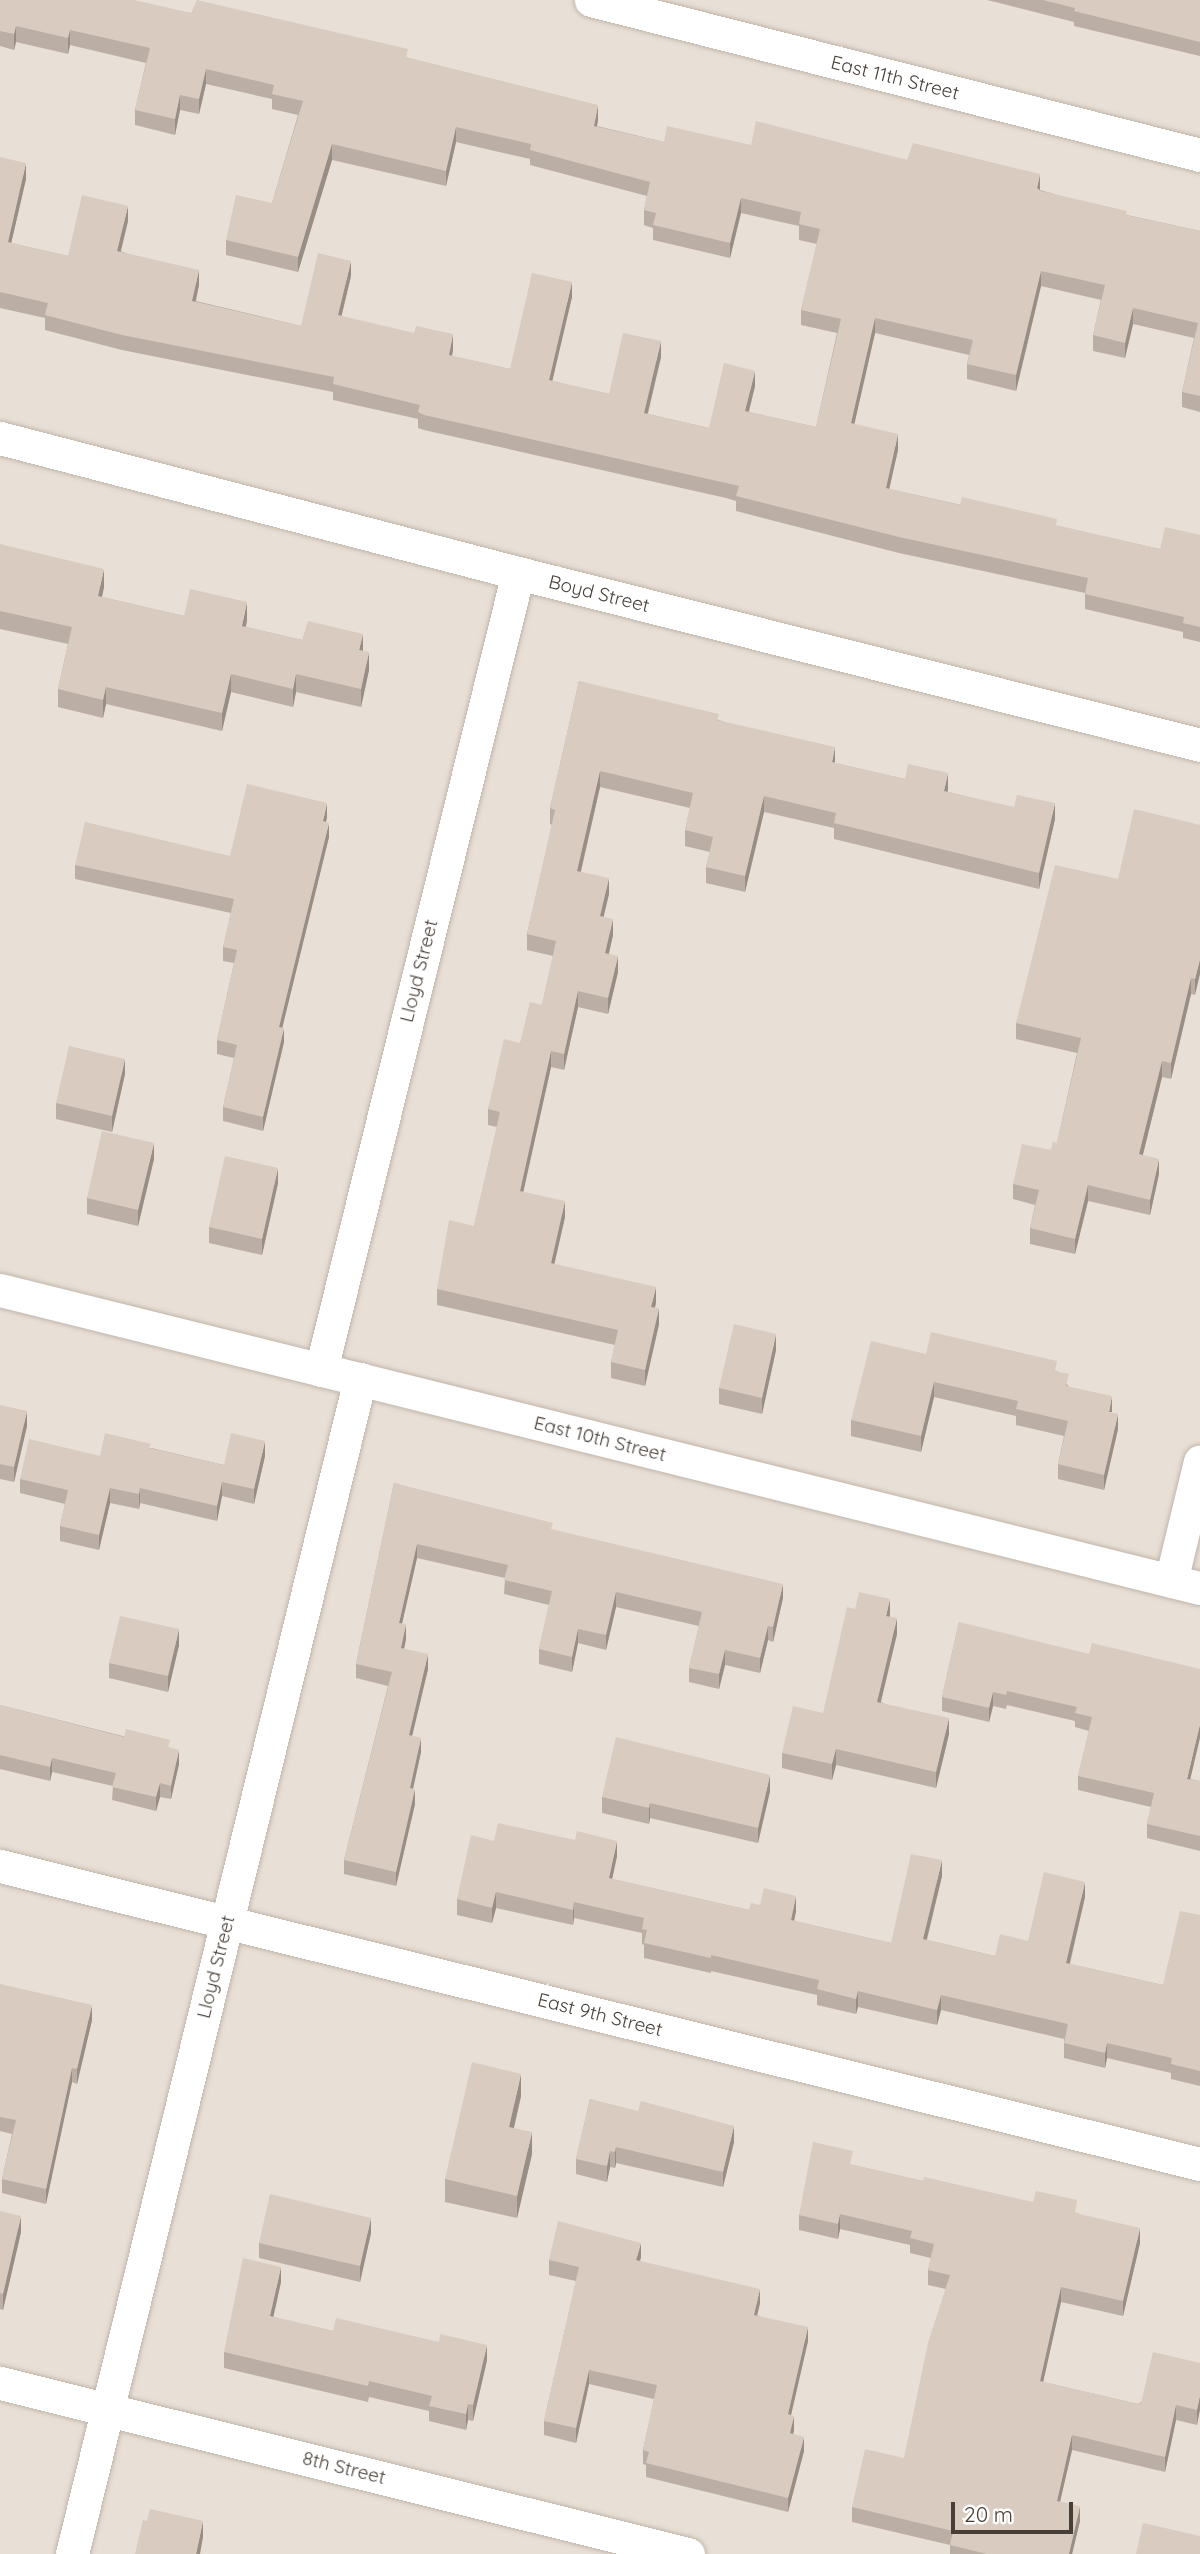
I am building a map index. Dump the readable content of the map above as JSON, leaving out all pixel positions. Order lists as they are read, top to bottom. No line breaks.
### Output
{"streets":{"street":["East 11th Street","Boyd Street","Lloyd Street","East 10th Street","East 9th Street","8th Street"]},"crossings":[["Boyd Street","Lloyd Street"],["Lloyd Street","East 10th Street"],["Lloyd Street","East 9th Street"],["Lloyd Street","8th Street"]],"scale_bar":"20 m"}
